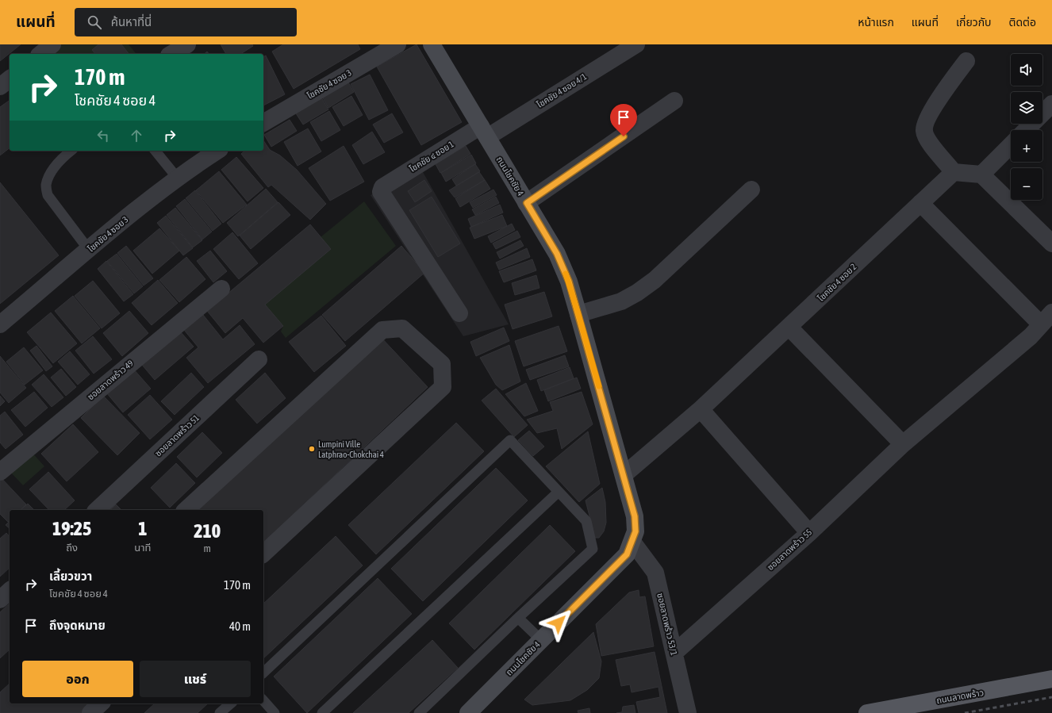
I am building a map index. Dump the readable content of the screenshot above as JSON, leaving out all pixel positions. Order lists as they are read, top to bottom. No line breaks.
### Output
{"streets":{"main road":["ถนนโชคชัย 4","ถนนลาดพร้าว"],"street":["โชคชัย 4 ซอย 3","โชคชัย 4 ซอย 4/1","โชคชัย ๔ ซอย 1","โชคชัย 4 ซอย 2","ซอยลาดพร้าว 49","ซอยลาดพร้าว 51","ซอยลาดพร้าว 55","ซอยลาดพร้าว 53/1"]},"crossings":[["โชคชัย 4 ซอย 4/1","โชคชัย ๔ ซอย 1"],["โชคชัย 4 ซอย 4/1","ถนนโชคชัย 4"],["โชคชัย ๔ ซอย 1","ถนนโชคชัย 4"],["ถนนโชคชัย 4","โชคชัย 4 ซอย 2"],["ถนนโชคชัย 4","ซอยลาดพร้าว 53/1"],["ซอยลาดพร้าว 55","ซอยลาดพร้าว 53/1"]],"places":["Lumpini Ville Latphrao-Chokchai 4"],"page":{"header":"แผนที่","search":"ค้นหาที่นี่","nav":["หน้าแรก","แผนที่","เกี่ยวกับ","ติดต่อ"],"map_buttons":["+","−"],"turn":["170 m","โชคชัย 4 ซอย 4"],"eta":["19:25","ถึง","1","นาที","210","m"],"list":[{"name":"เลี้ยวขวา","note":"โชคชัย 4 ซอย 4","value":"170 m"},{"name":"ถึงจุดหมาย","value":"40 m"}],"buttons":["ออก","แชร์"]}}
